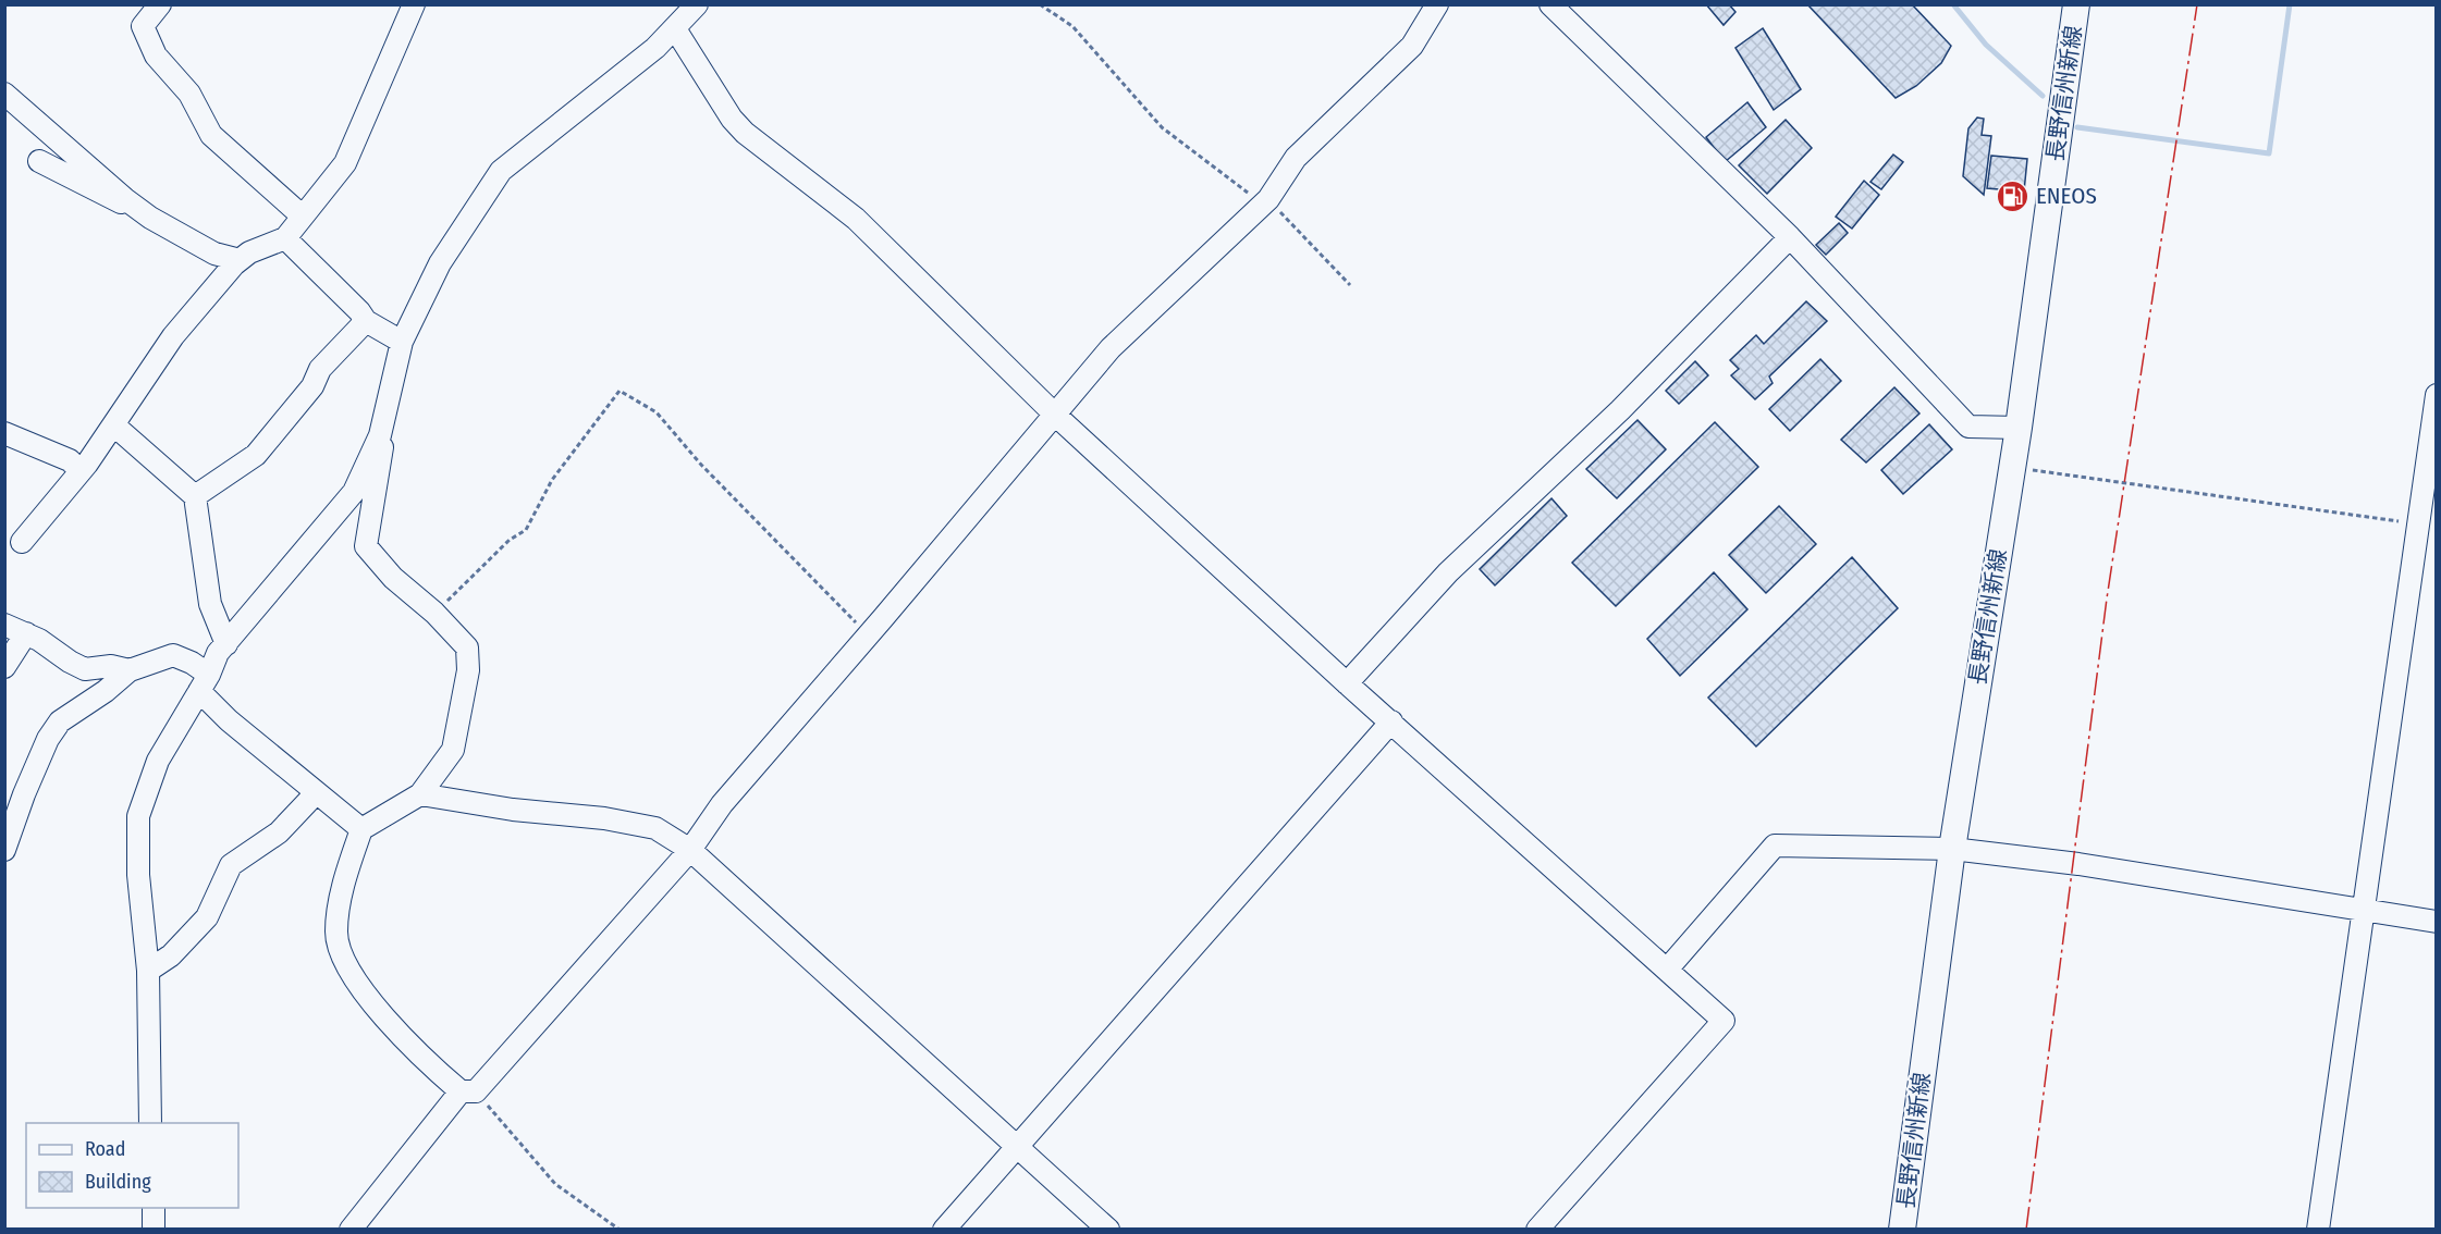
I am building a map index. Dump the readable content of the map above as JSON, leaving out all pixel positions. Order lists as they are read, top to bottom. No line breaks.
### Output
{"streets":{"main road":["長野信州新線"]},"places":{"fuel station":["ENEOS"]},"legend":["Road","Building"]}
